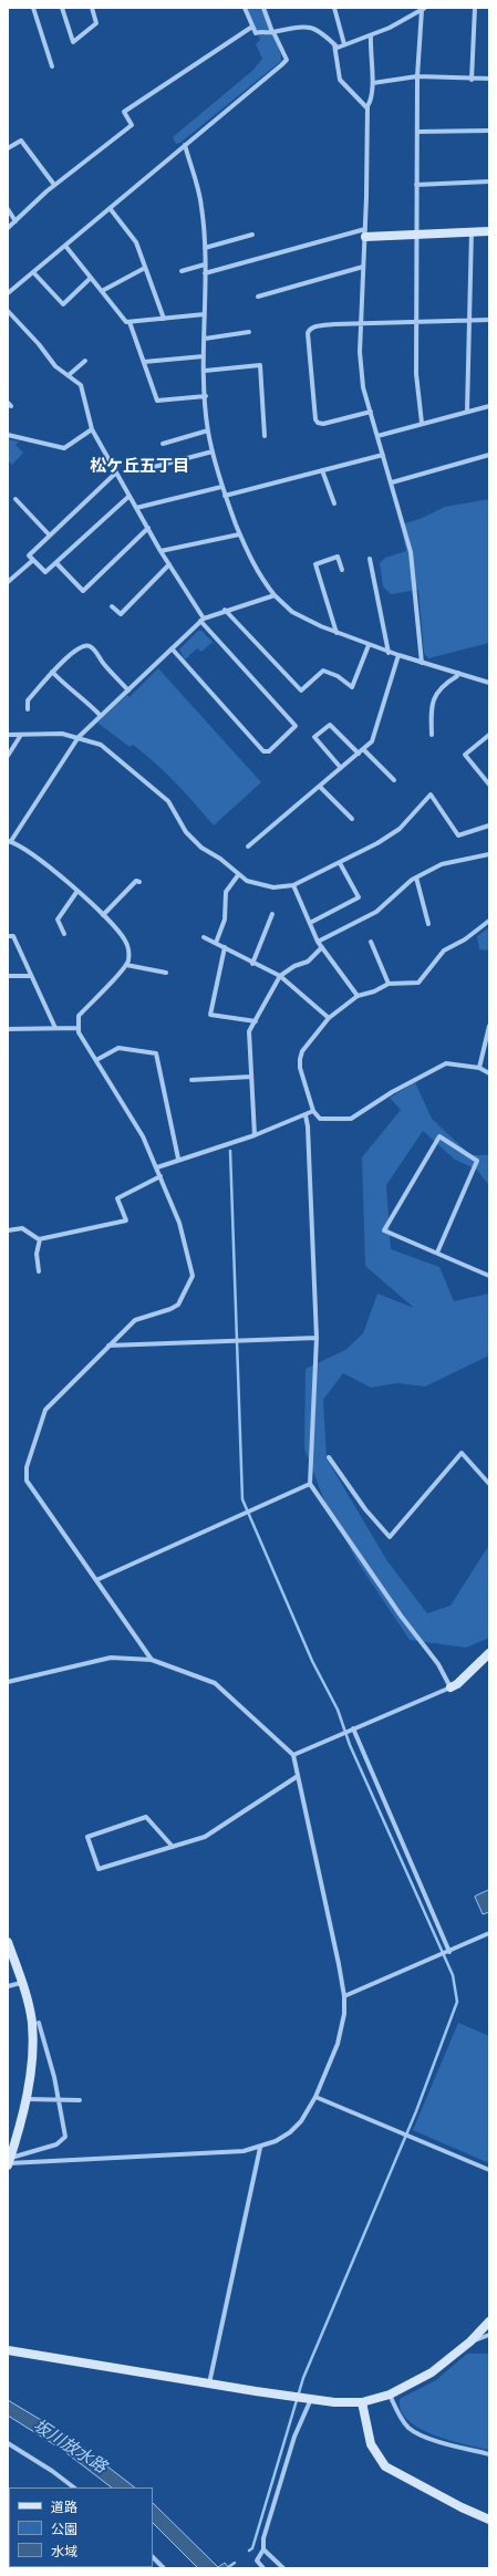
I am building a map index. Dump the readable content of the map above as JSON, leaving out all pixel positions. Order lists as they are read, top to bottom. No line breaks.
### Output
{"districts":["松ケ丘五丁目"],"water":["坂川放水路"],"legend":["道路","公園","水域"]}
